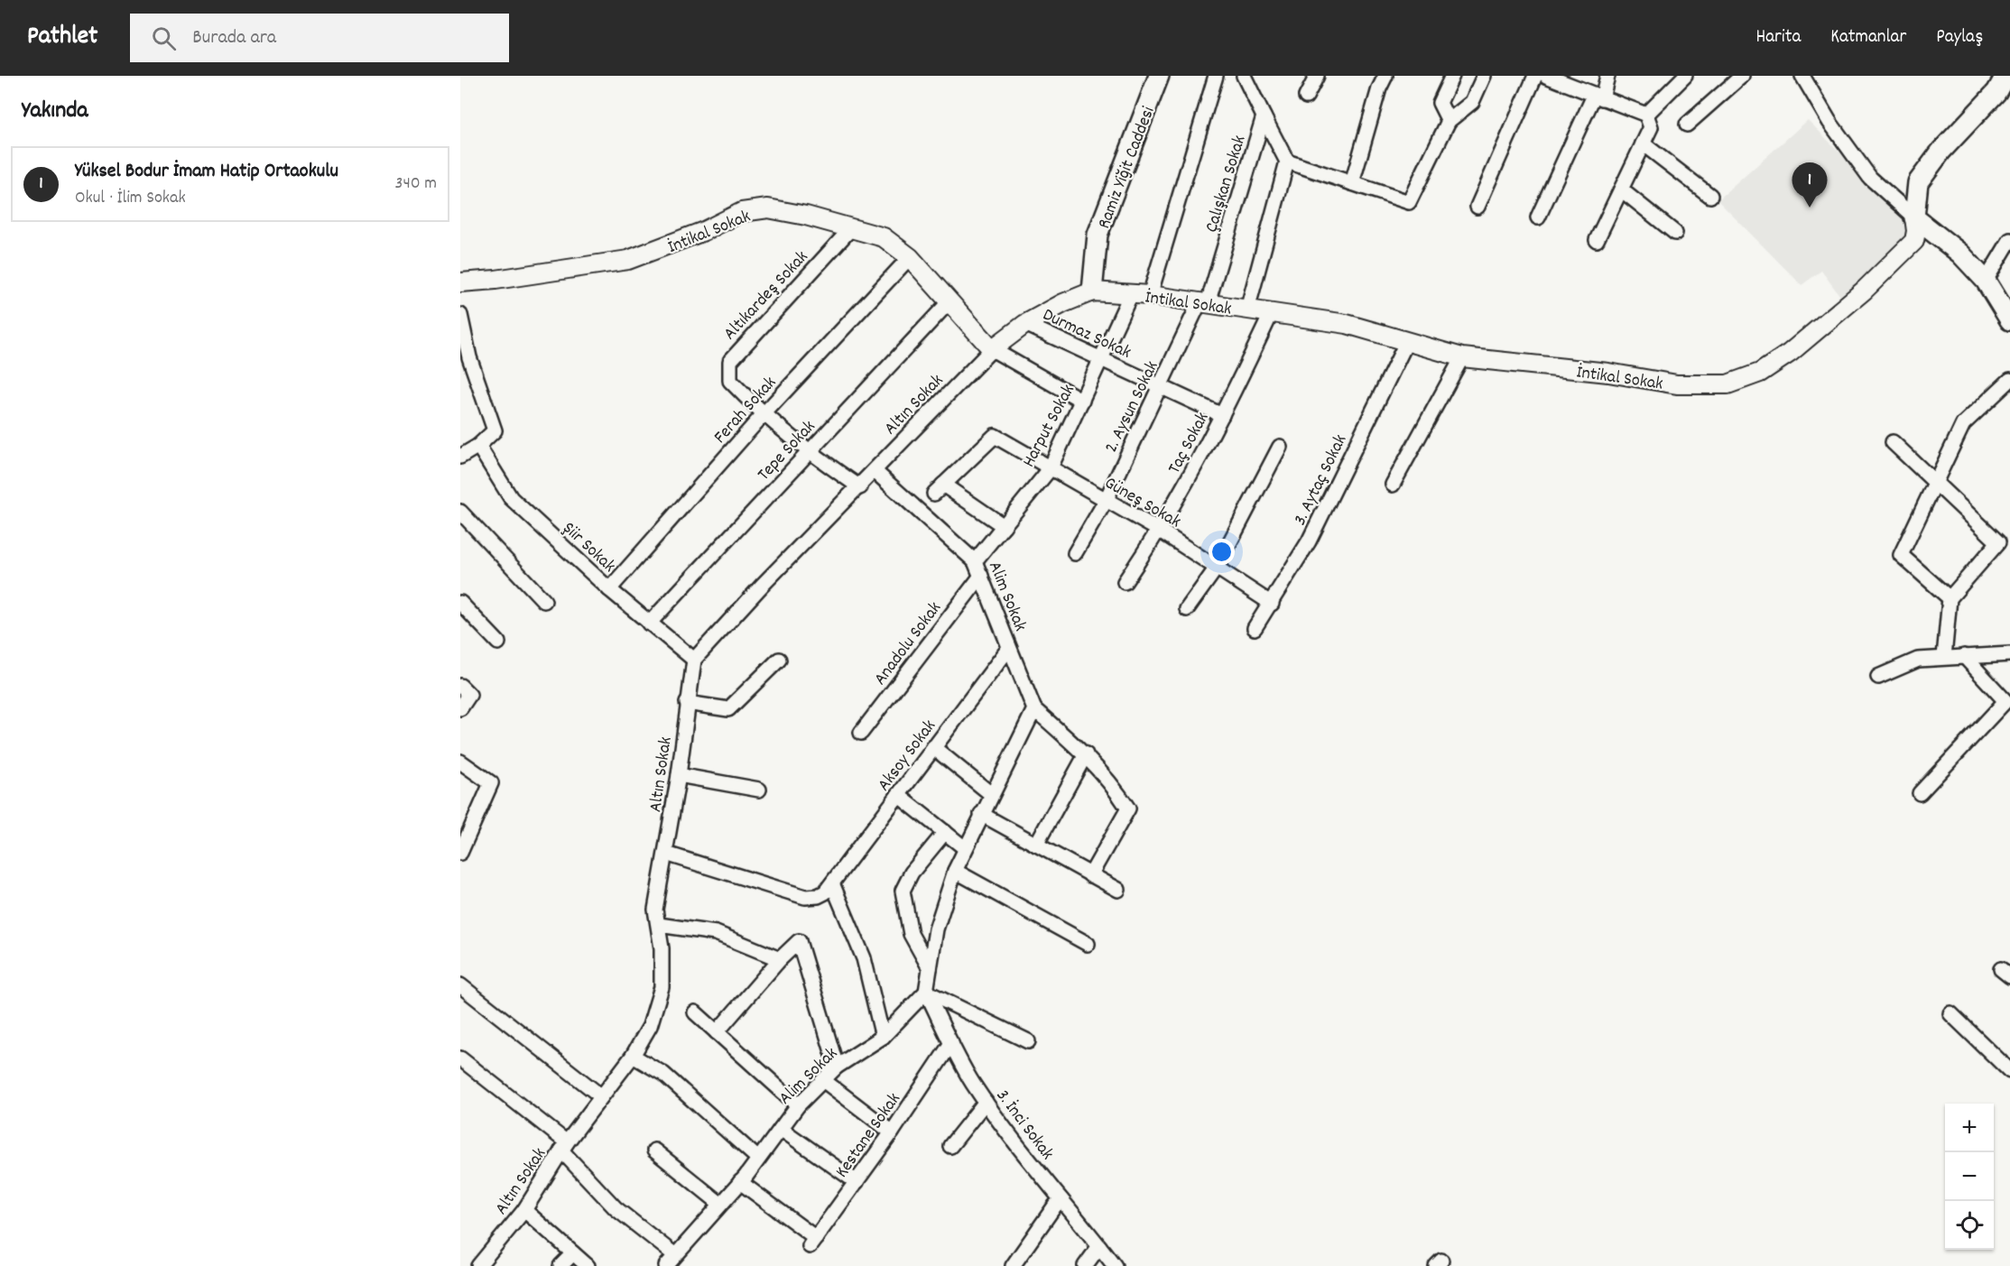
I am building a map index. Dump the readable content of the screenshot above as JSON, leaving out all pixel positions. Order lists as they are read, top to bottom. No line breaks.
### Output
{"streets":{"main road":["Ramiz Yiğit Caddesi"],"street":["Çalışkan Sokak","İntikal Sokak","Altıkardeş Sokak","Durmaz Sokak","Altın Sokak","2. Aysun Sokak","Ferah Sokak","Harput Sokak","Taç Sokak","Tepe Sokak","3. Aytaç Sokak","Güneş Sokak","Şiir Sokak","Alim Sokak","Anadolu Sokak","Aksoy Sokak","3. İnci Sokak","Kestane Sokak"]},"crossings":[["Ramiz Yiğit Caddesi","İntikal Sokak"],["Çalışkan Sokak","İntikal Sokak"],["Çalışkan Sokak","2. Aysun Sokak"],["İntikal Sokak","Altıkardeş Sokak"],["İntikal Sokak","Durmaz Sokak"],["İntikal Sokak","Altın Sokak"],["İntikal Sokak","2. Aysun Sokak"],["İntikal Sokak","Ferah Sokak"],["İntikal Sokak","Harput Sokak"],["İntikal Sokak","Taç Sokak"],["İntikal Sokak","Tepe Sokak"],["İntikal Sokak","3. Aytaç Sokak"],["Altıkardeş Sokak","Altın Sokak"],["Altıkardeş Sokak","Ferah Sokak"],["Altıkardeş Sokak","Tepe Sokak"],["Durmaz Sokak","2. Aysun Sokak"],["Durmaz Sokak","Harput Sokak"],["Durmaz Sokak","Taç Sokak"],["Altın Sokak","Şiir Sokak"],["Altın Sokak","Alim Sokak"],["2. Aysun Sokak","Güneş Sokak"],["Ferah Sokak","Şiir Sokak"],["Harput Sokak","Güneş Sokak"],["Harput Sokak","Alim Sokak"],["Taç Sokak","Güneş Sokak"],["Tepe Sokak","Şiir Sokak"],["3. Aytaç Sokak","Güneş Sokak"],["Alim Sokak","Anadolu Sokak"],["Alim Sokak","Aksoy Sokak"],["Alim Sokak","3. İnci Sokak"],["Alim Sokak","Kestane Sokak"],["3. İnci Sokak","Kestane Sokak"]],"page":{"header":"Pathlet","search":"Burada ara","nav":["Harita","Katmanlar","Paylaş"],"heading":"Yakında","list":[{"mark":"1","name":"Yüksel Bodur İmam Hatip Ortaokulu","note":"Okul · İlim Sokak","value":"340 m"}],"pins":"1","map_buttons":["+","−"]}}
